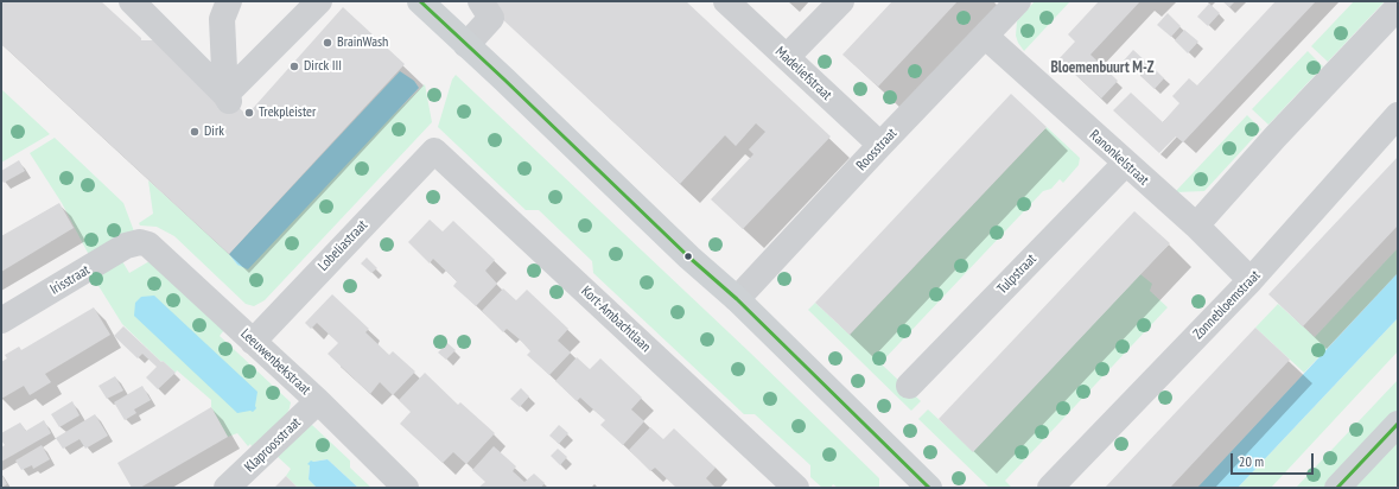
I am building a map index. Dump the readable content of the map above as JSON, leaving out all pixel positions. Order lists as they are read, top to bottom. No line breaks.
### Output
{"streets":{"street":["Madeliefstraat","Roosstraat","Ranonkelstraat","Lobeliastraat","Tulpstraat","Irisstraat","Zonnebloemstraat","Kort-Ambachtlaan","Leeuwenbekstraat","Klaproosstraat"]},"crossings":[["Madeliefstraat","Roosstraat"],["Roosstraat","Ranonkelstraat"],["Ranonkelstraat","Tulpstraat"],["Ranonkelstraat","Zonnebloemstraat"],["Lobeliastraat","Kort-Ambachtlaan"],["Lobeliastraat","Leeuwenbekstraat"],["Irisstraat","Leeuwenbekstraat"],["Leeuwenbekstraat","Klaproosstraat"]],"districts":["Bloemenbuurt M-Z"],"places":["BrainWash","Dirck III","Trekpleister","Dirk"],"scale_bar":"20 m"}
